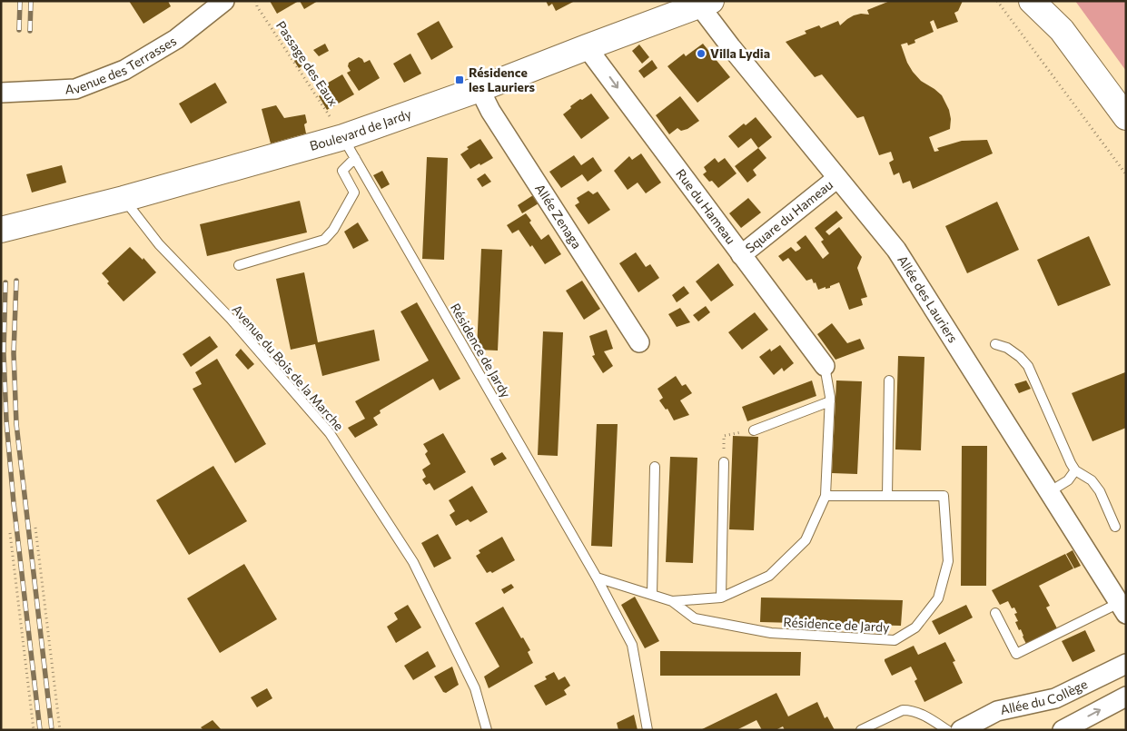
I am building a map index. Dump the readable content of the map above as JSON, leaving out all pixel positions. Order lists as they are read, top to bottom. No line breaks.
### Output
{"streets":{"main road":["Boulevard de Jardy"],"street":["Avenue des Terrasses","Rue du Hameau","Allée Zenaga","Square du Hameau","Allée des Lauriers","Allée du Collège"],"lane":["Résidence de Jardy","Avenue du Bois de la Marche"],"path":["Passage des Eaux"]},"crossings":[["Passage des Eaux","Boulevard de Jardy"],["Passage des Eaux","Résidence de Jardy"],["Boulevard de Jardy","Rue du Hameau"],["Boulevard de Jardy","Allée Zenaga"],["Boulevard de Jardy","Allée des Lauriers"],["Boulevard de Jardy","Résidence de Jardy"],["Boulevard de Jardy","Avenue du Bois de la Marche"],["Rue du Hameau","Square du Hameau"],["Rue du Hameau","Résidence de Jardy"],["Square du Hameau","Allée des Lauriers"]],"one_way":["Rue du Hameau"],"places":{"other":["Villa Lydia"],"transit":["Résidence les Lauriers"]}}
